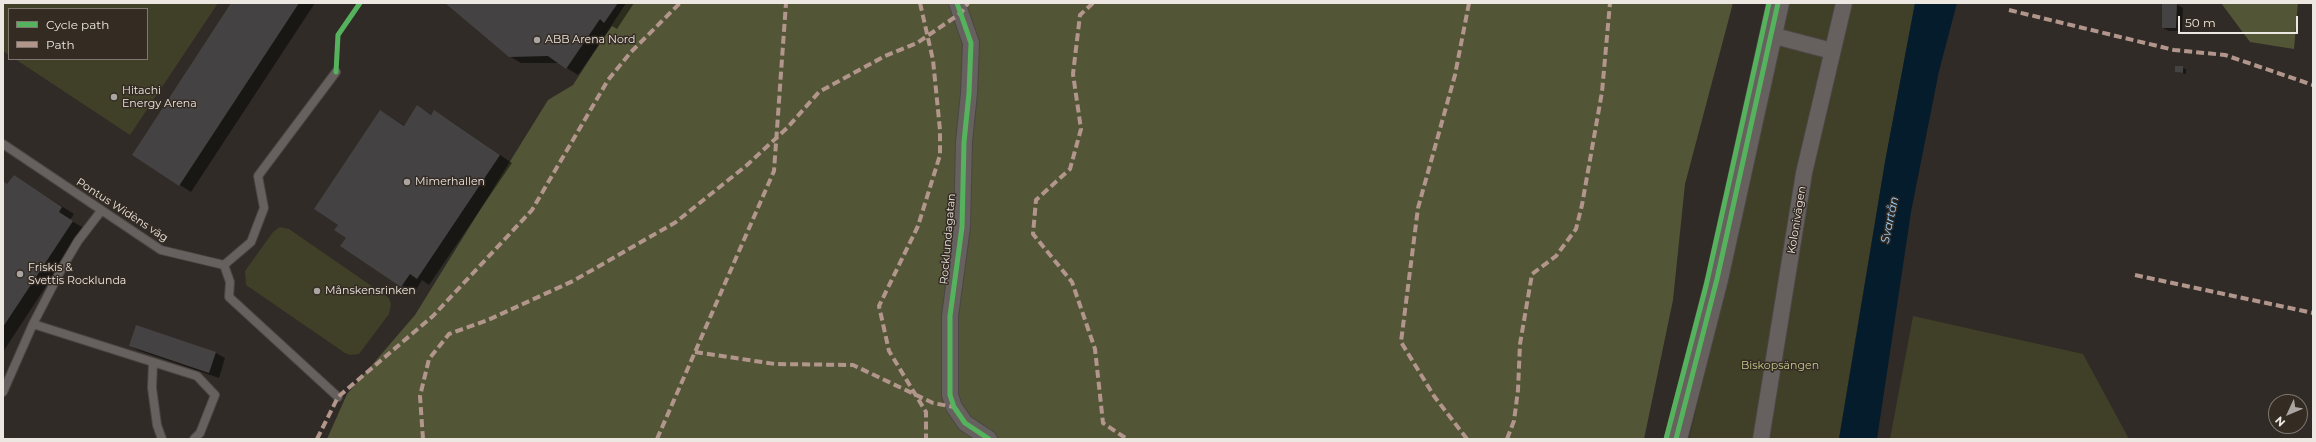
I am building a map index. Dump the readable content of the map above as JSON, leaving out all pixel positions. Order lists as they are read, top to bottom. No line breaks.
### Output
{"streets":{"street":["Kolonivägen","Rocklundagatan"],"lane":["Pontus Widèns väg"]},"water":["Svartån"],"parks":["Biskopsängen"],"places":["ABB Arena Nord","Hitachi Energy Arena","Mimerhallen","Friskis & Svettis Rocklunda","Månskensrinken"],"legend":["Cycle path","Path"],"scale_bar":"50 m","north":"bottom left"}
